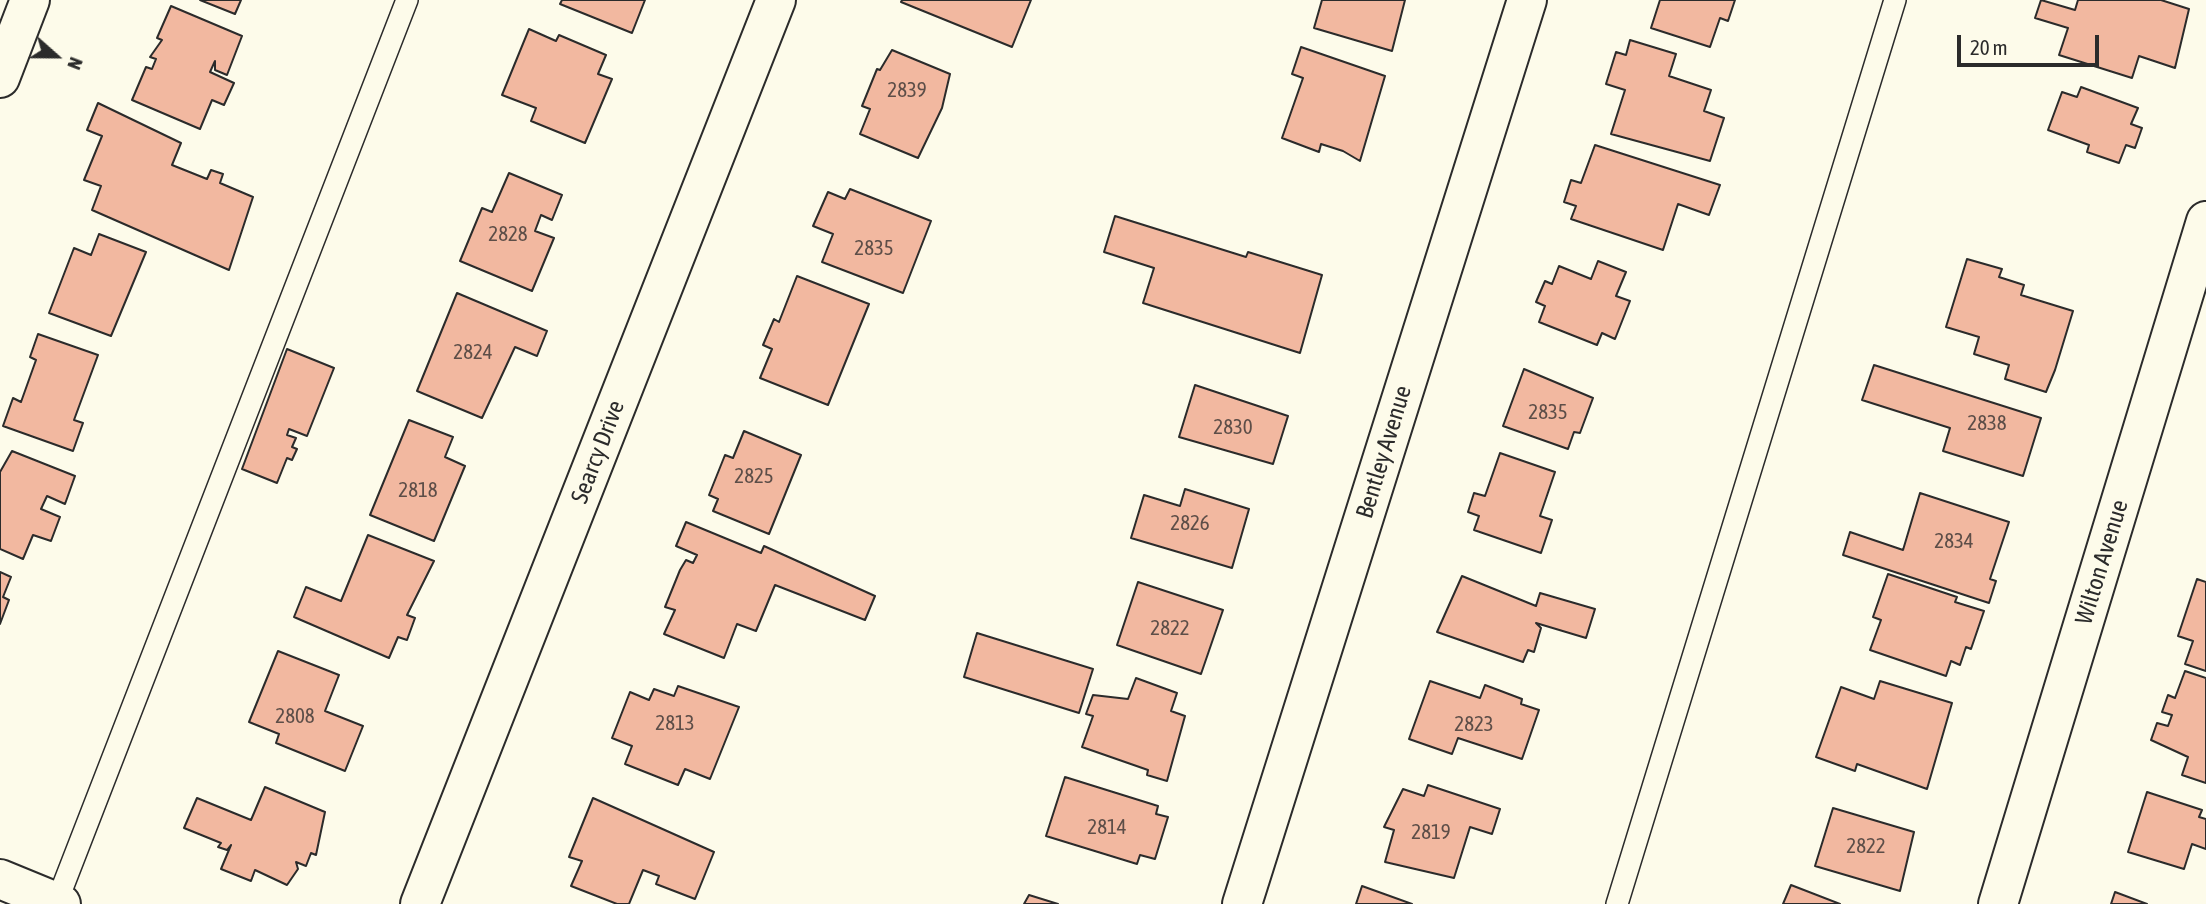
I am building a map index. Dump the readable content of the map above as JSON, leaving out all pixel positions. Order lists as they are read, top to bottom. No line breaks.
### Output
{"streets":{"street":["Searcy Drive","Bentley Avenue","Wilton Avenue"]},"house_numbers":["2839","2828","2835","2824","2835","2838","2830","2825","2818","2826","2834","2822","2808","2813","2823","2814","2819","2822"],"scale_bar":"20 m","north":"right"}
